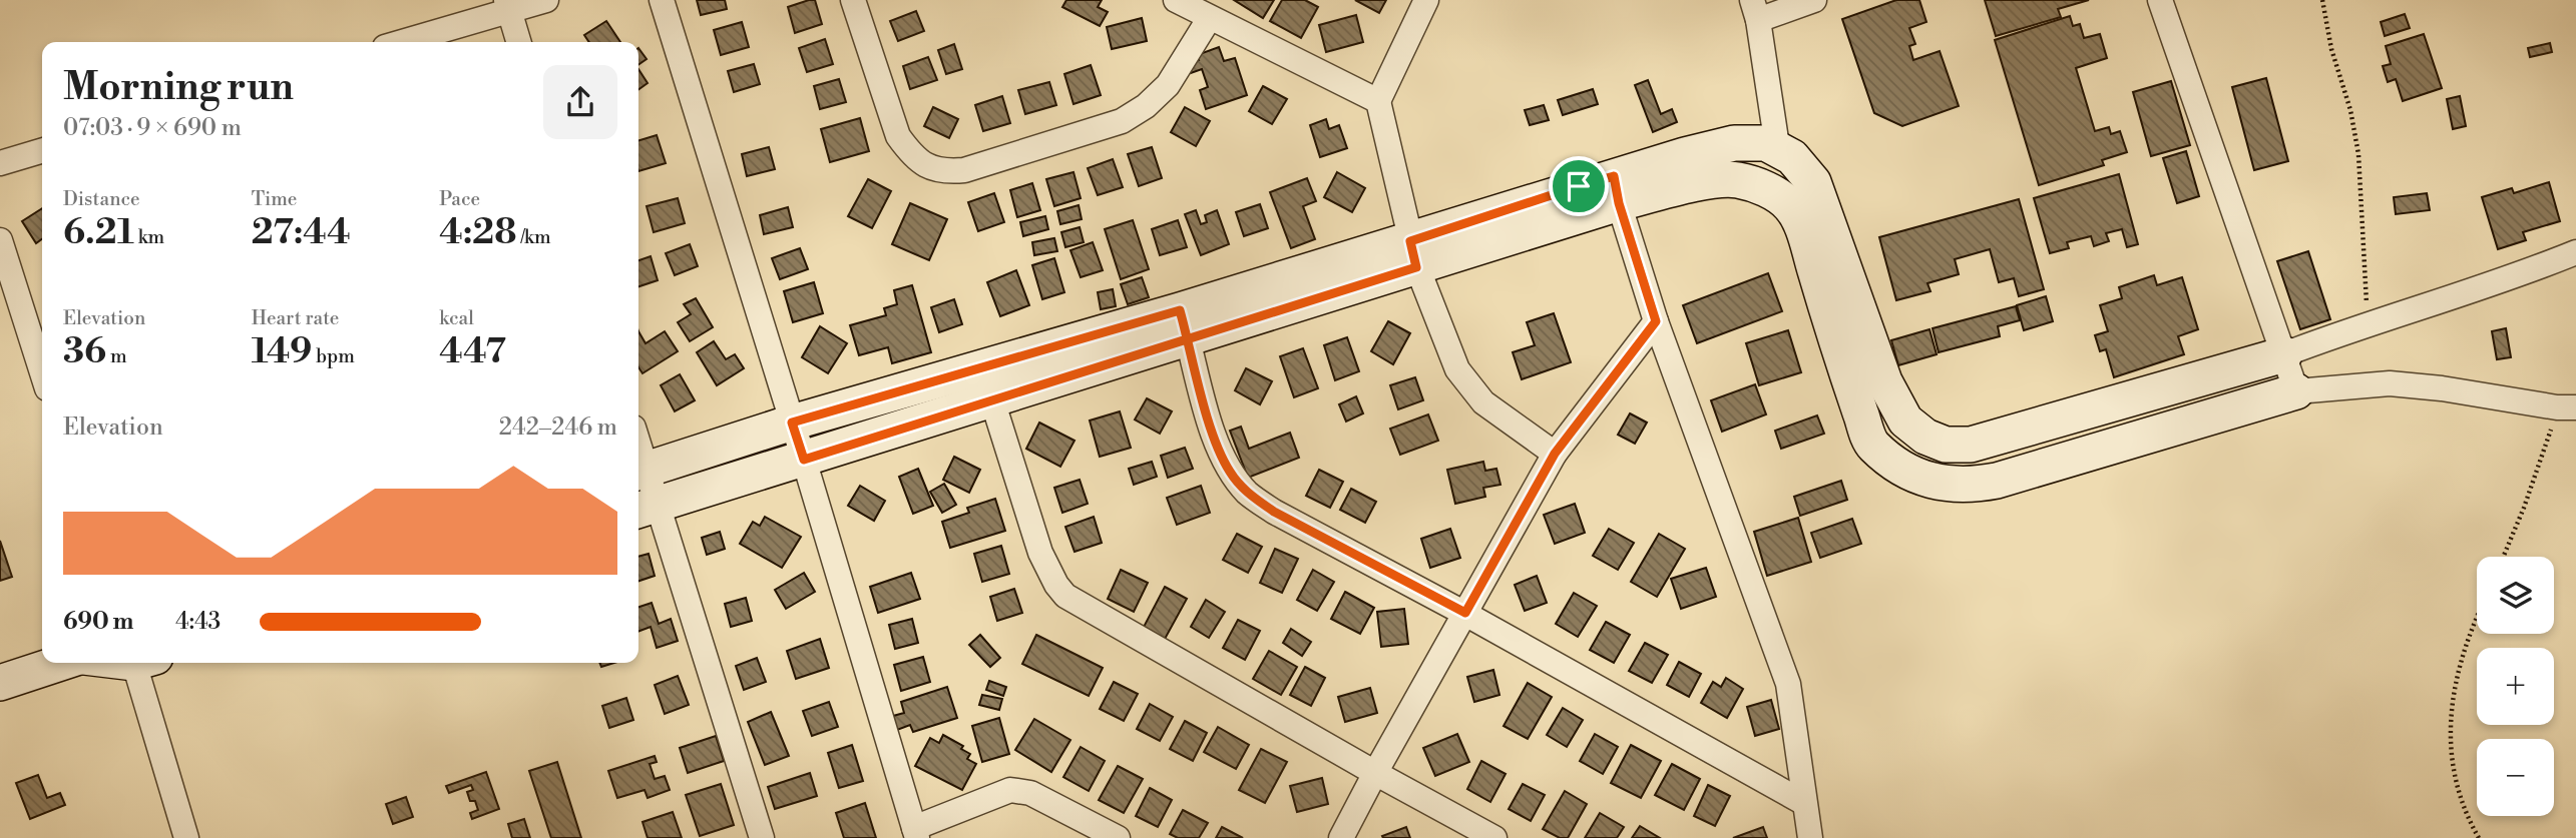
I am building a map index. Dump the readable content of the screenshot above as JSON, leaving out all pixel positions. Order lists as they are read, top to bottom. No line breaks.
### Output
{"page":{"heading":["Morning run","07:03 · 9 × 690 m"],"stats":[["Distance","6.21 km"],["Time","27:44"],["Pace","4:28 /km"],["Elevation","36 m"],["Heart rate","149 bpm"],["kcal","447"]],"chart":["Elevation","242–246 m"],"map_buttons":["+","−"],"list":[{"name":"690 m","note":"4:43"}]}}
